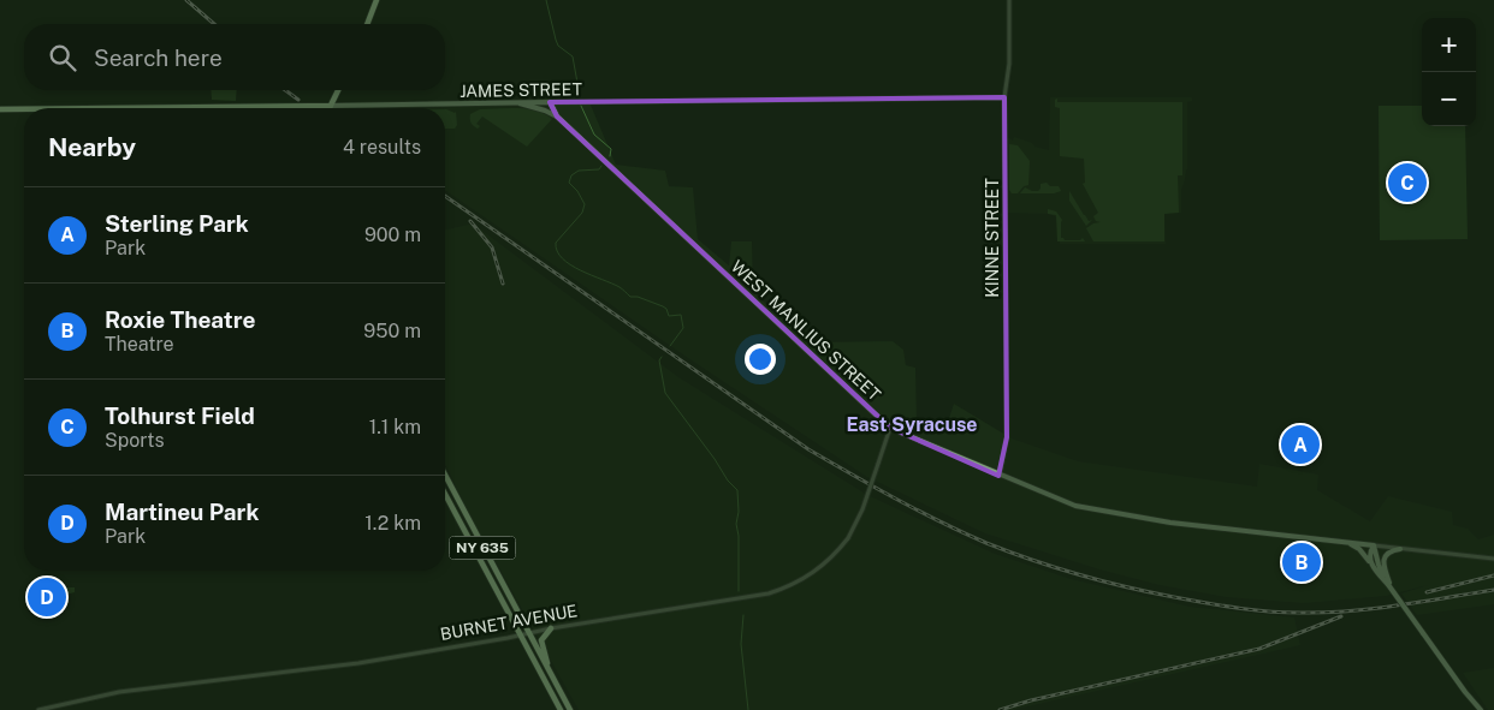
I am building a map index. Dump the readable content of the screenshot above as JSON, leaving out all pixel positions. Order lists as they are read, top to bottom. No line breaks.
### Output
{"streets":{"main road":["JAMES STREET","WEST MANLIUS STREET","NY 635"],"street":["KINNE STREET","BURNET AVENUE"]},"crossings":[["JAMES STREET","KINNE STREET"],["JAMES STREET","WEST MANLIUS STREET"],["KINNE STREET","WEST MANLIUS STREET"],["WEST MANLIUS STREET","BURNET AVENUE"],["NY 635","BURNET AVENUE"]],"districts":["East Syracuse"],"page":{"map_buttons":["+","−"],"search":"Search here","heading":["Nearby","4 results"],"pins":["C","A","B","D"],"list":[{"mark":"A","name":"Sterling Park","note":"Park","value":"900 m"},{"mark":"B","name":"Roxie Theatre","note":"Theatre","value":"950 m"},{"mark":"C","name":"Tolhurst Field","note":"Sports","value":"1.1 km"},{"mark":"D","name":"Martineu Park","note":"Park","value":"1.2 km"}]}}
